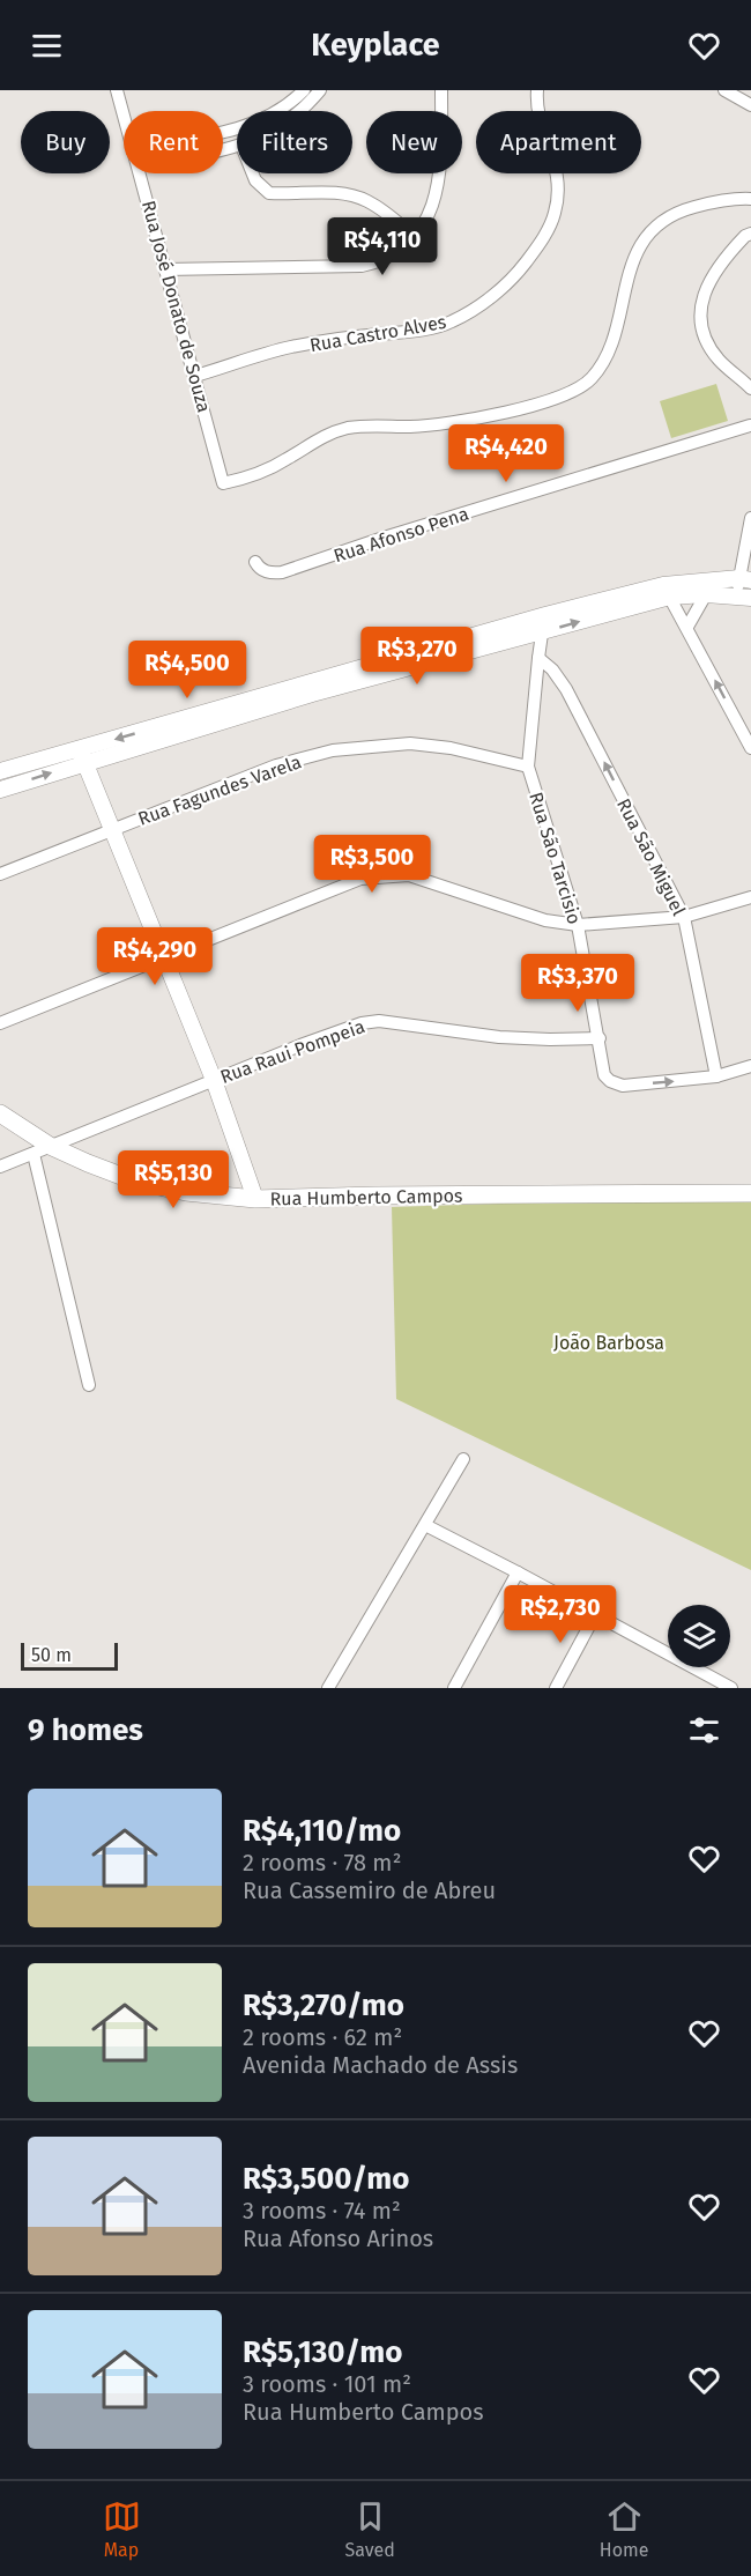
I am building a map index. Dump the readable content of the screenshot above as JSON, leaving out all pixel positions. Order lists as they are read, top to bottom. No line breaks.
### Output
{"streets":{"main road":["Rua Humberto Campos"],"street":["Rua José Donato de Souza","Rua Castro Alves","Rua Afonso Pena","Rua Fagundes Varela","Rua São Miguel","Rua São Tarcisio","Rua Raui Pompeia"]},"crossings":[["Rua José Donato de Souza","Rua Castro Alves"],["Rua Fagundes Varela","Rua São Tarcisio"],["Rua São Miguel","Rua São Tarcisio"],["Rua São Tarcisio","Rua Raui Pompeia"],["Rua Raui Pompeia","Rua Humberto Campos"]],"one_way":["Rua São Miguel"],"parks":["João Barbosa"],"scale_bar":"50 m","page":{"header":"Keyplace","chip":["Buy","Rent","Filters","New","Apartment"],"price":["R$4,110","R$4,420","R$3,270","R$4,500","R$3,500","R$4,290","R$3,370","R$5,130","R$2,730"],"scale":"50 m","heading":"9 homes","list":[{"name":"R$4,110/mo","note":"2 rooms · 78 m² · Rua Cassemiro de Abreu"},{"name":"R$3,270/mo","note":"2 rooms · 62 m² · Avenida Machado de Assis"},{"name":"R$3,500/mo","note":"3 rooms · 74 m² · Rua Afonso Arinos"},{"name":"R$5,130/mo","note":"3 rooms · 101 m² · Rua Humberto Campos"}],"tabs":["Map","Saved","Home"]}}
